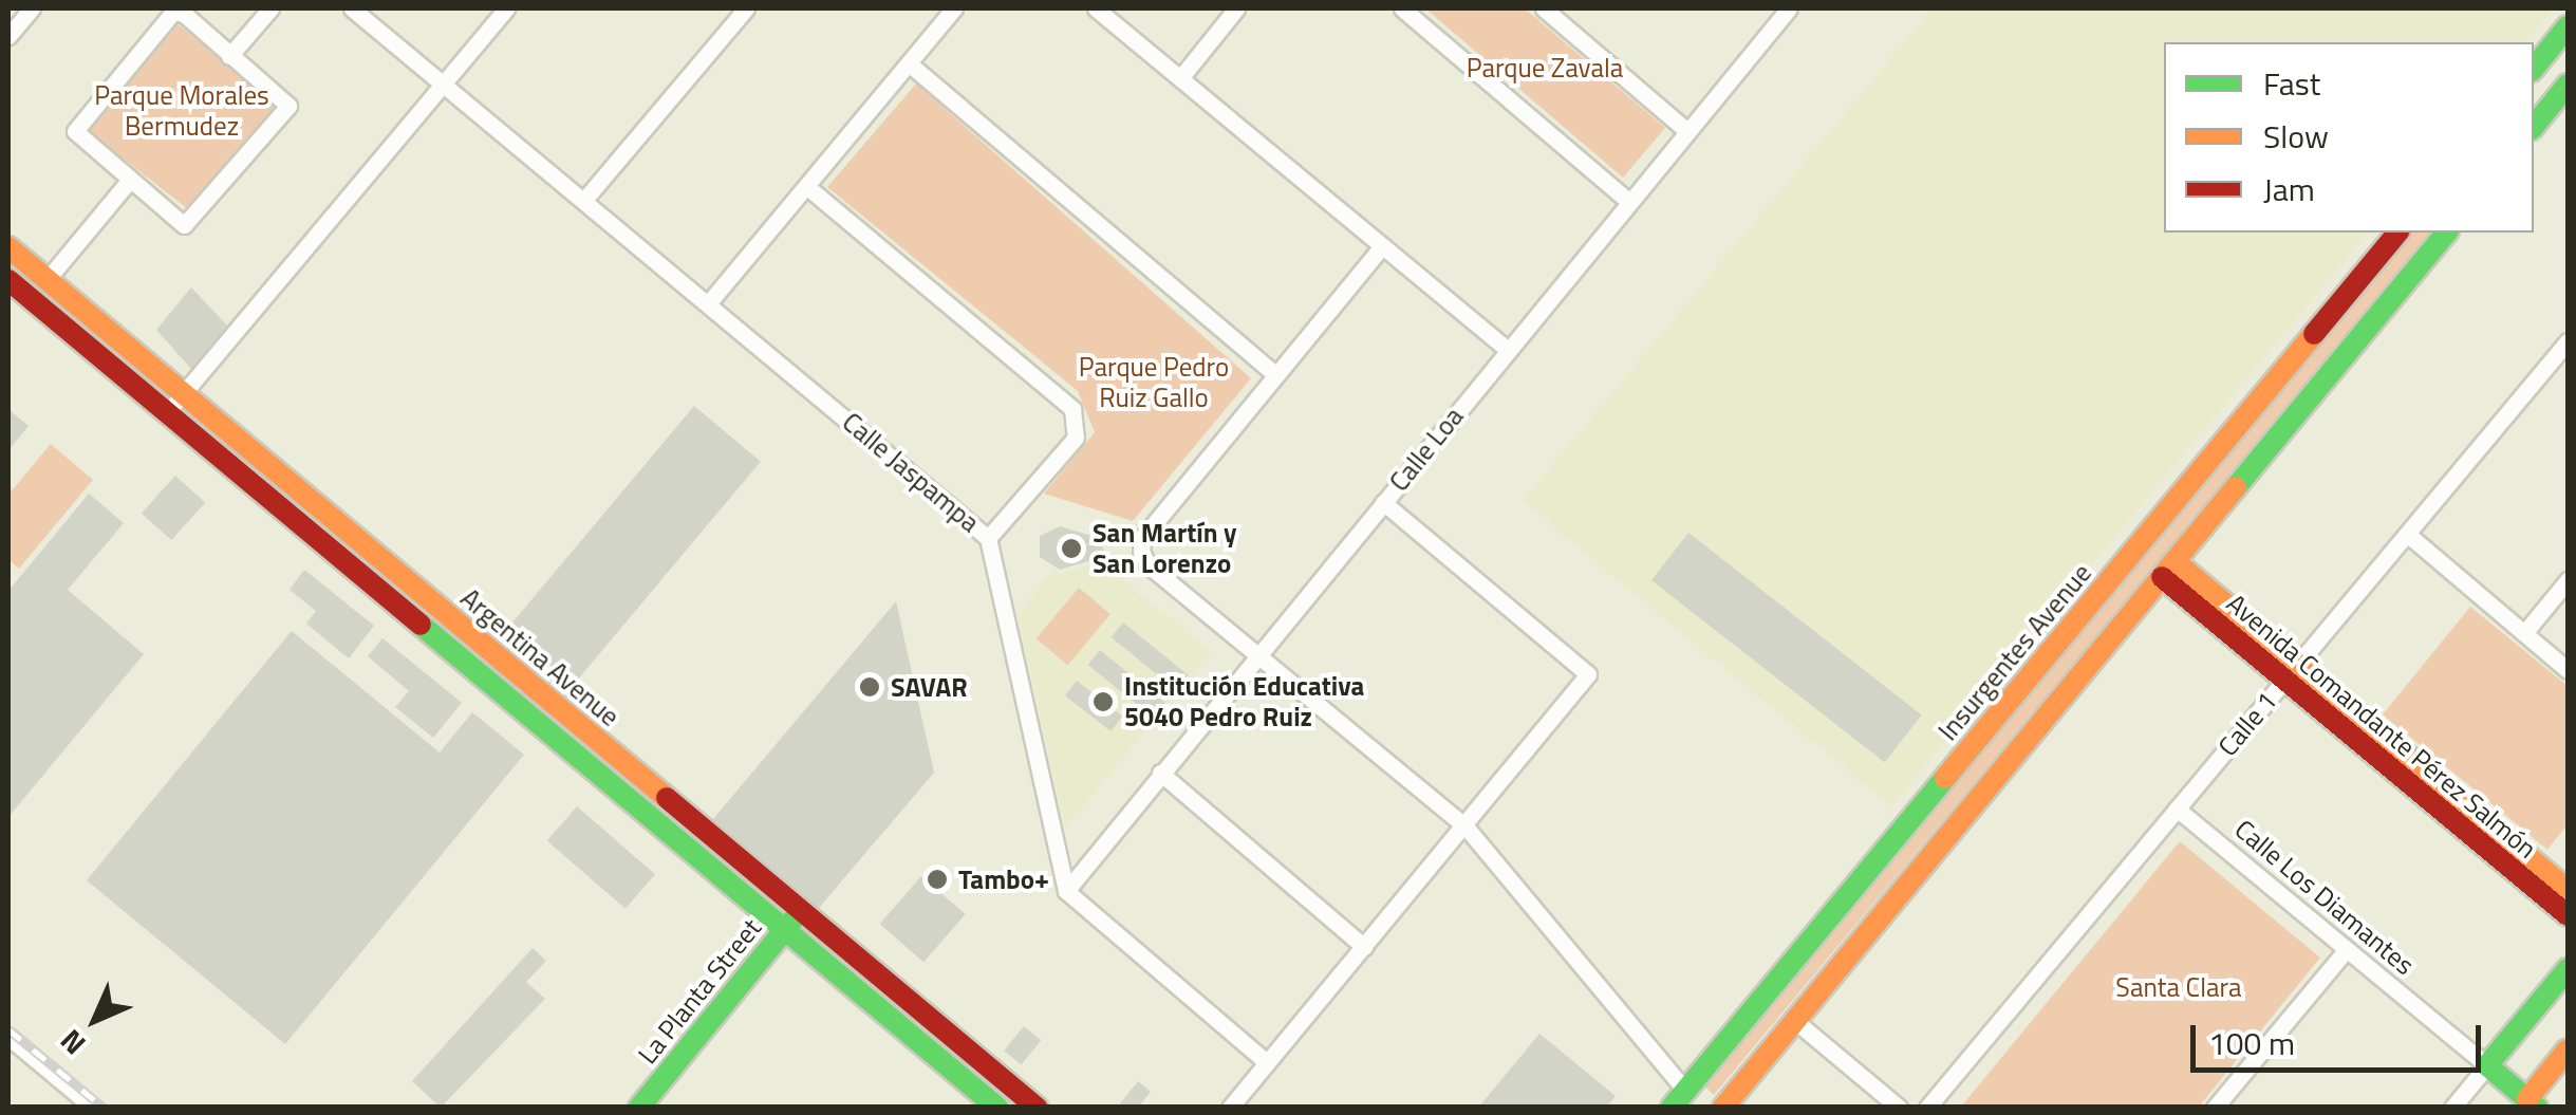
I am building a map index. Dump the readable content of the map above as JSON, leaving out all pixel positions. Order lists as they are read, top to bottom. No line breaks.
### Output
{"streets":{"main road":["Insurgentes Avenue","Argentina Avenue","Avenida Comandante Pérez Salmón","Calle Los Diamantes","La Planta Street"],"street":["Calle Loa","Calle Jaspampa","Calle 1"]},"crossings":[["Calle Loa","Calle Jaspampa"],["Argentina Avenue","La Planta Street"],["Calle 1","Avenida Comandante Pérez Salmón"],["Calle 1","Calle Los Diamantes"]],"parks":["Parque Zavala","Parque Morales Bermudez","Parque Pedro Ruiz Gallo","Santa Clara"],"places":["San Martín y San Lorenzo","SAVAR","Institución Educativa 5040 Pedro Ruiz","Tambo+"],"legend":["Fast","Slow","Jam"],"scale_bar":"100 m","north":"bottom left"}
